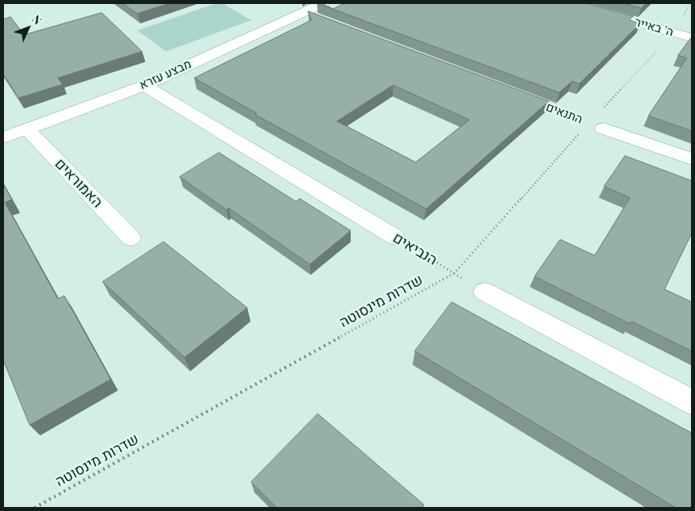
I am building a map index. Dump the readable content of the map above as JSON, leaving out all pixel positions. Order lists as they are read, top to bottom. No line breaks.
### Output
{"streets":{"street":["ה' באייר","מבצע עזרא","התנאים","האמוראים","הנביאים"],"path":["שדרות מינסוטה"]},"crossings":[["ה' באייר","שדרות מינסוטה"],["מבצע עזרא","האמוראים"],["מבצע עזרא","הנביאים"],["הנביאים","שדרות מינסוטה"]],"north":"top right"}
